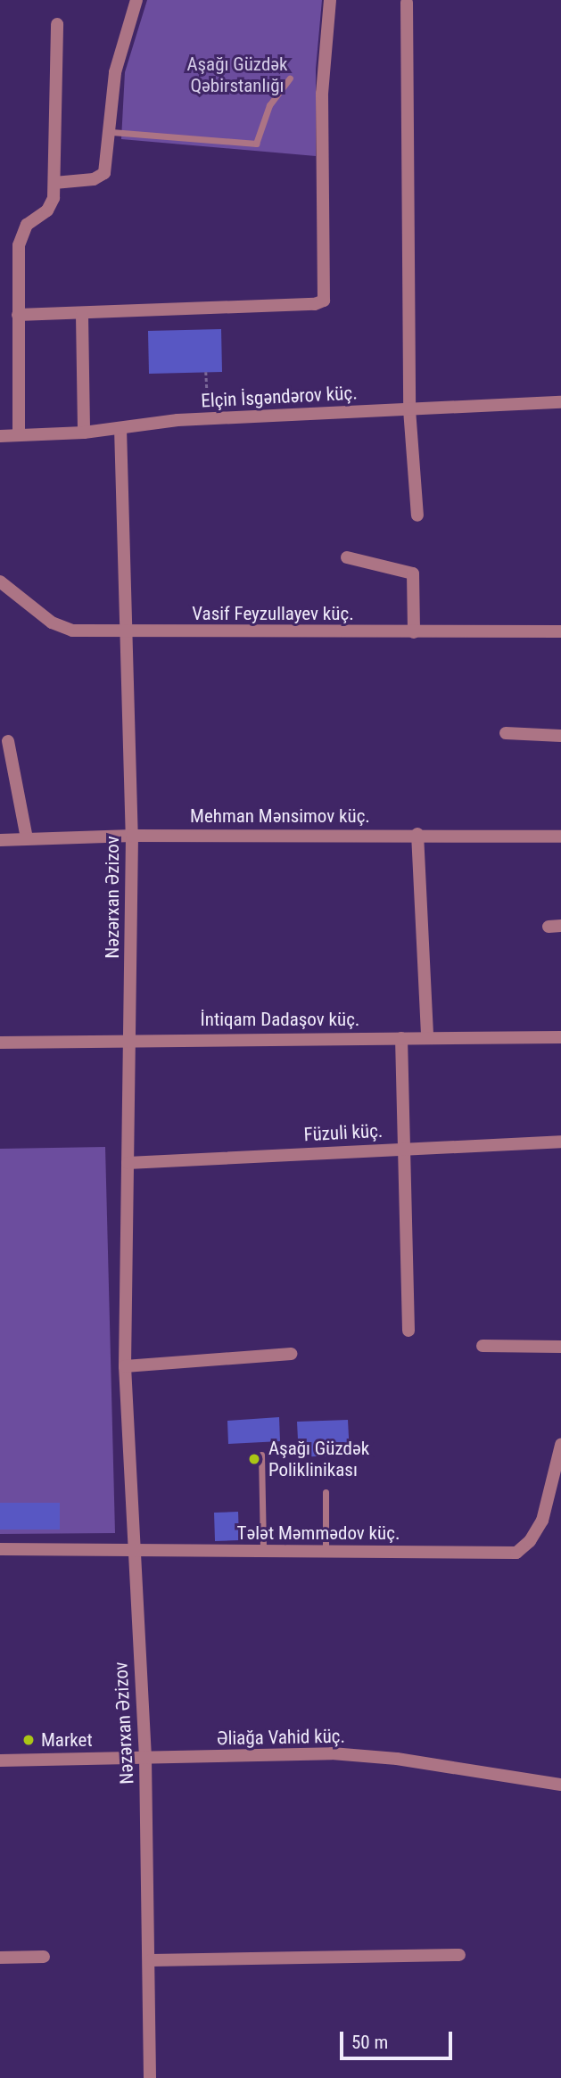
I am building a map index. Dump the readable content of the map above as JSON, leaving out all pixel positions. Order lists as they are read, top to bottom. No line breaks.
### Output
{"streets":{"street":["Elçin İsgəndərov küç.","Vasif Feyzullayev küç.","Mehman Mənsimov küç.","Nəzərxan Əzizov","İntiqam Dadaşov küç.","Füzuli küç.","Tələt Məmmədov küç.","Əliağa Vahid küç."]},"crossings":[["Elçin İsgəndərov küç.","Nəzərxan Əzizov"],["Vasif Feyzullayev küç.","Nəzərxan Əzizov"],["Mehman Mənsimov küç.","Nəzərxan Əzizov"],["Nəzərxan Əzizov","İntiqam Dadaşov küç."],["Nəzərxan Əzizov","Füzuli küç."],["Nəzərxan Əzizov","Tələt Məmmədov küç."],["Nəzərxan Əzizov","Əliağa Vahid küç."]],"parks":["Aşağı Güzdək Qəbirstanlığı"],"places":["Aşağı Güzdək Poliklinikası","Market"],"scale_bar":"50 m"}
